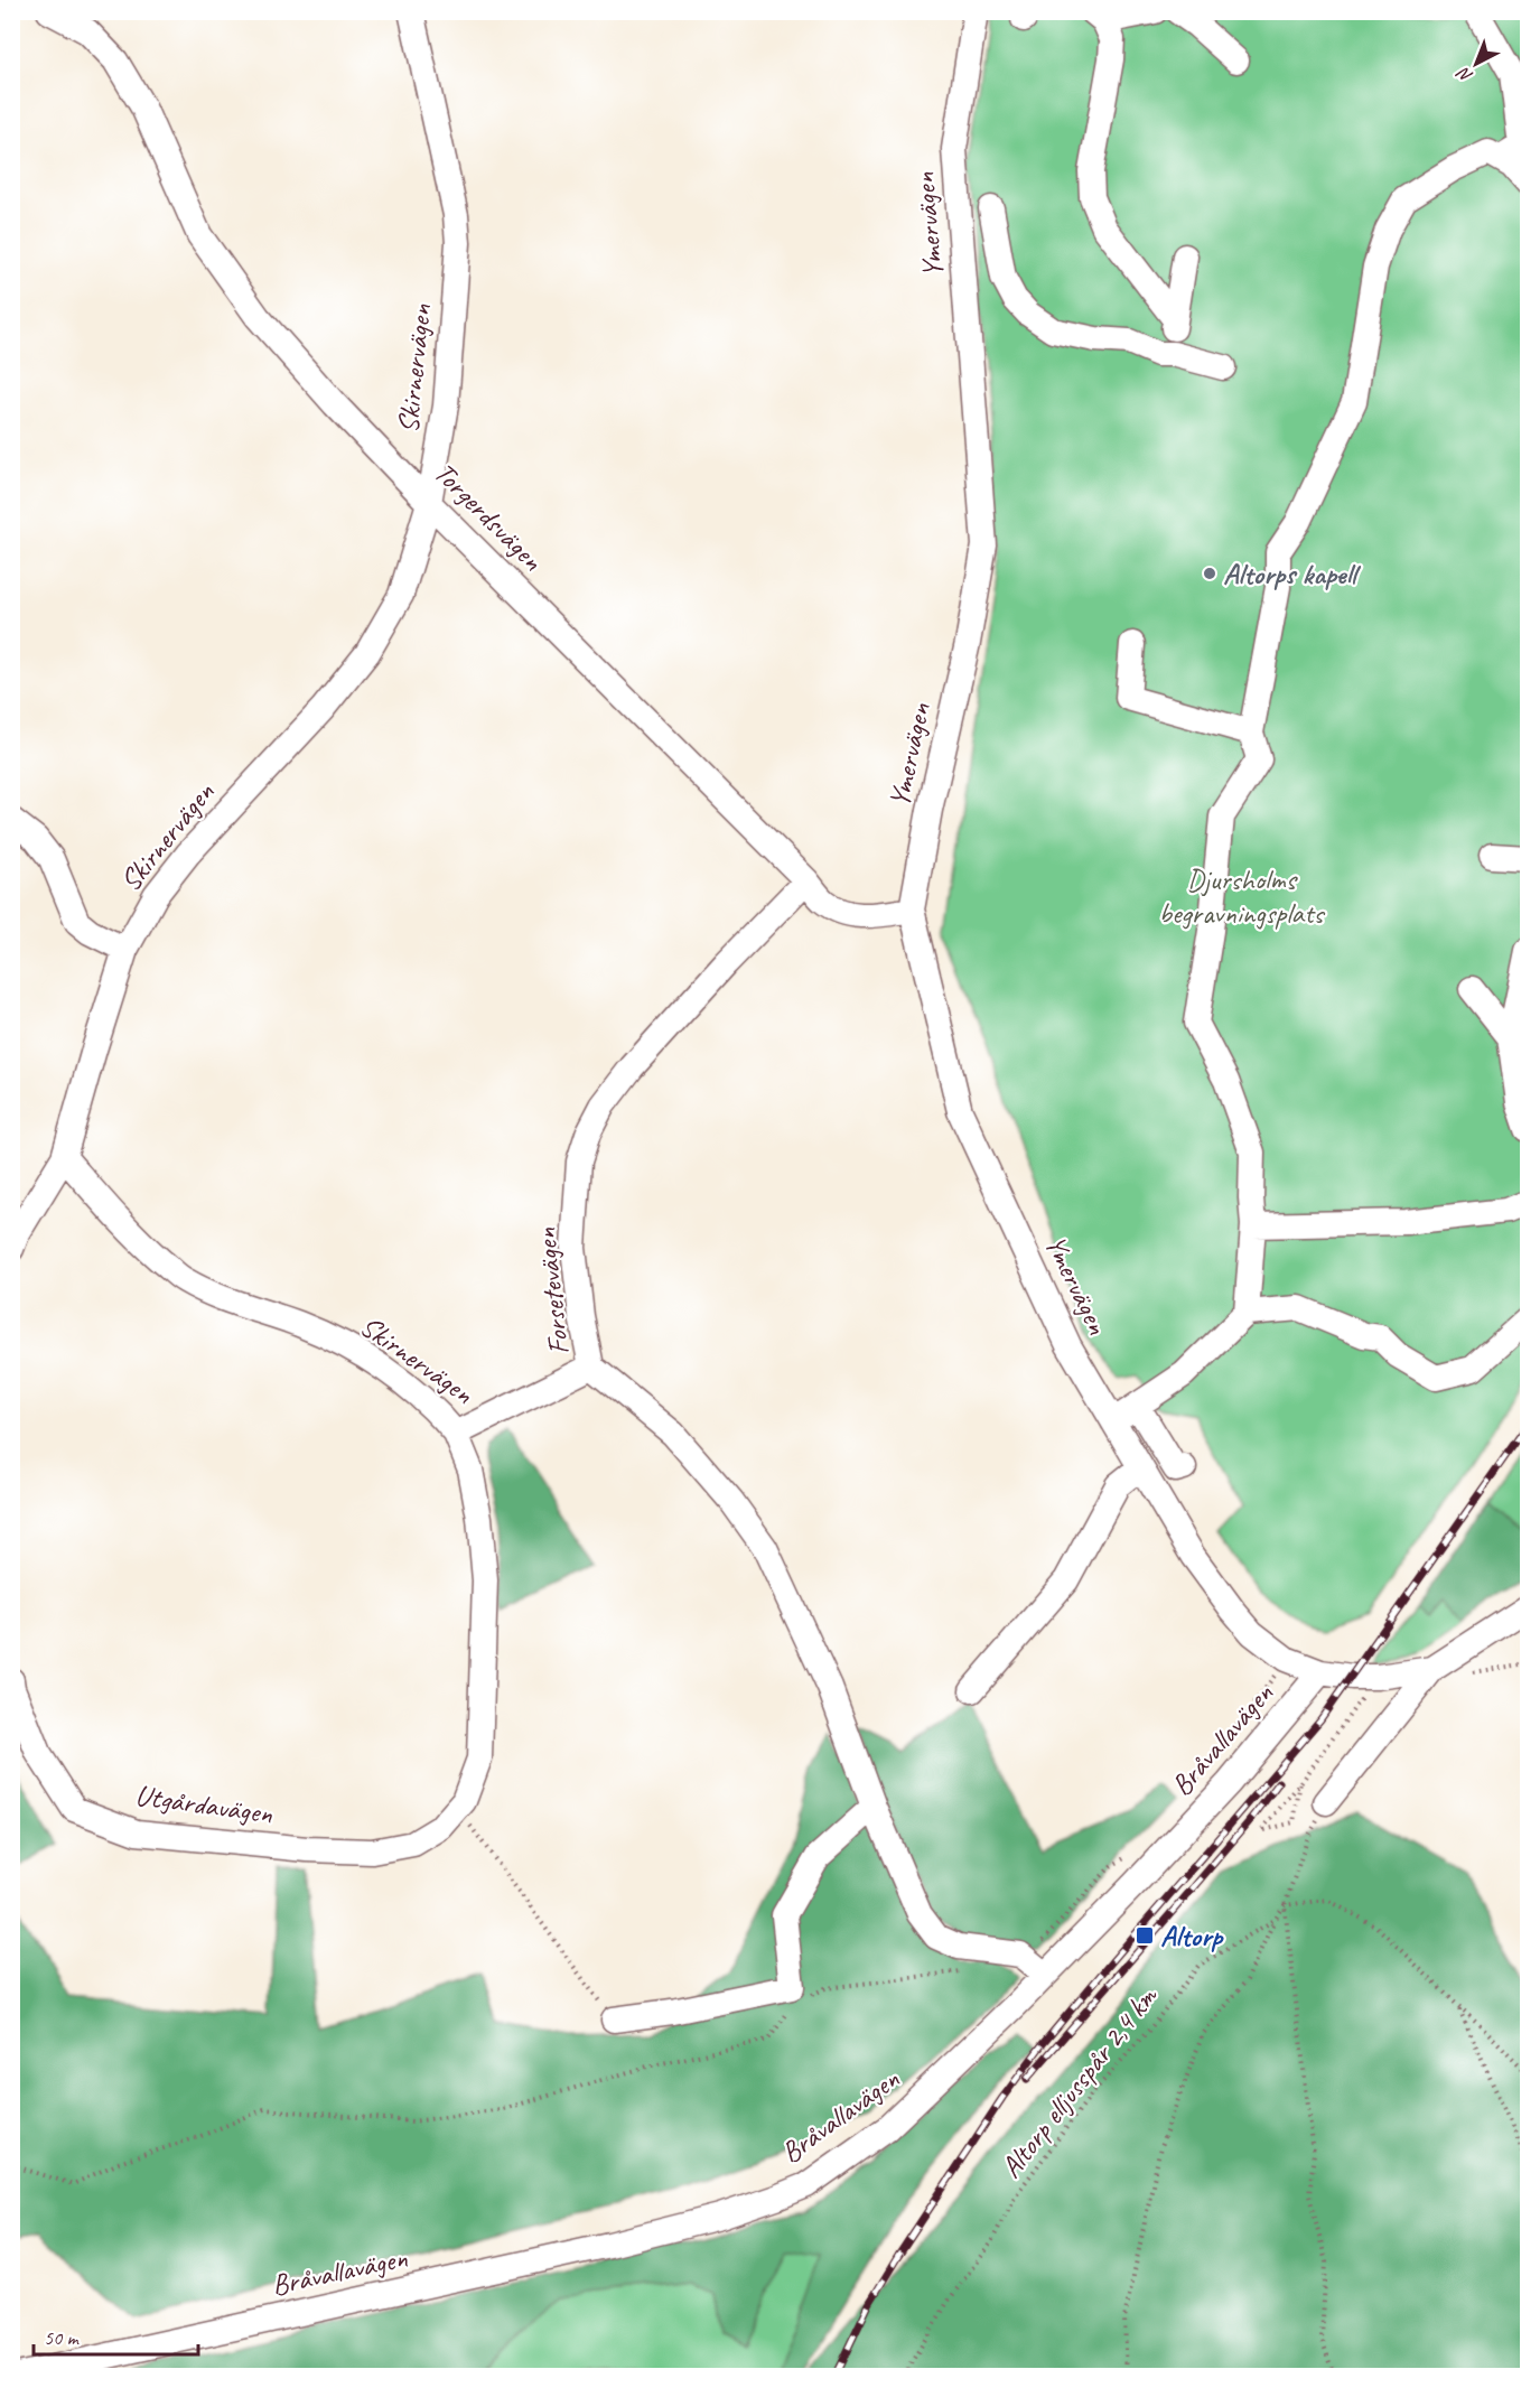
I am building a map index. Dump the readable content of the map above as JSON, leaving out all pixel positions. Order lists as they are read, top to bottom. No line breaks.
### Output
{"streets":{"street":["Ymervägen","Skirnervägen","Torgerdsvägen","Forsetevägen","Bråvallavägen","Utgårdavägen"],"path":["Altorp elljusspår 2,4 km"]},"crossings":[["Ymervägen","Torgerdsvägen"],["Ymervägen","Bråvallavägen"],["Skirnervägen","Torgerdsvägen"],["Skirnervägen","Forsetevägen"],["Skirnervägen","Utgårdavägen"],["Torgerdsvägen","Forsetevägen"],["Forsetevägen","Bråvallavägen"]],"parks":["Djursholms begravningsplats"],"places":{"other":["Altorps kapell"],"transit":["Altorp"]},"scale_bar":"50 m","north":"bottom left"}
